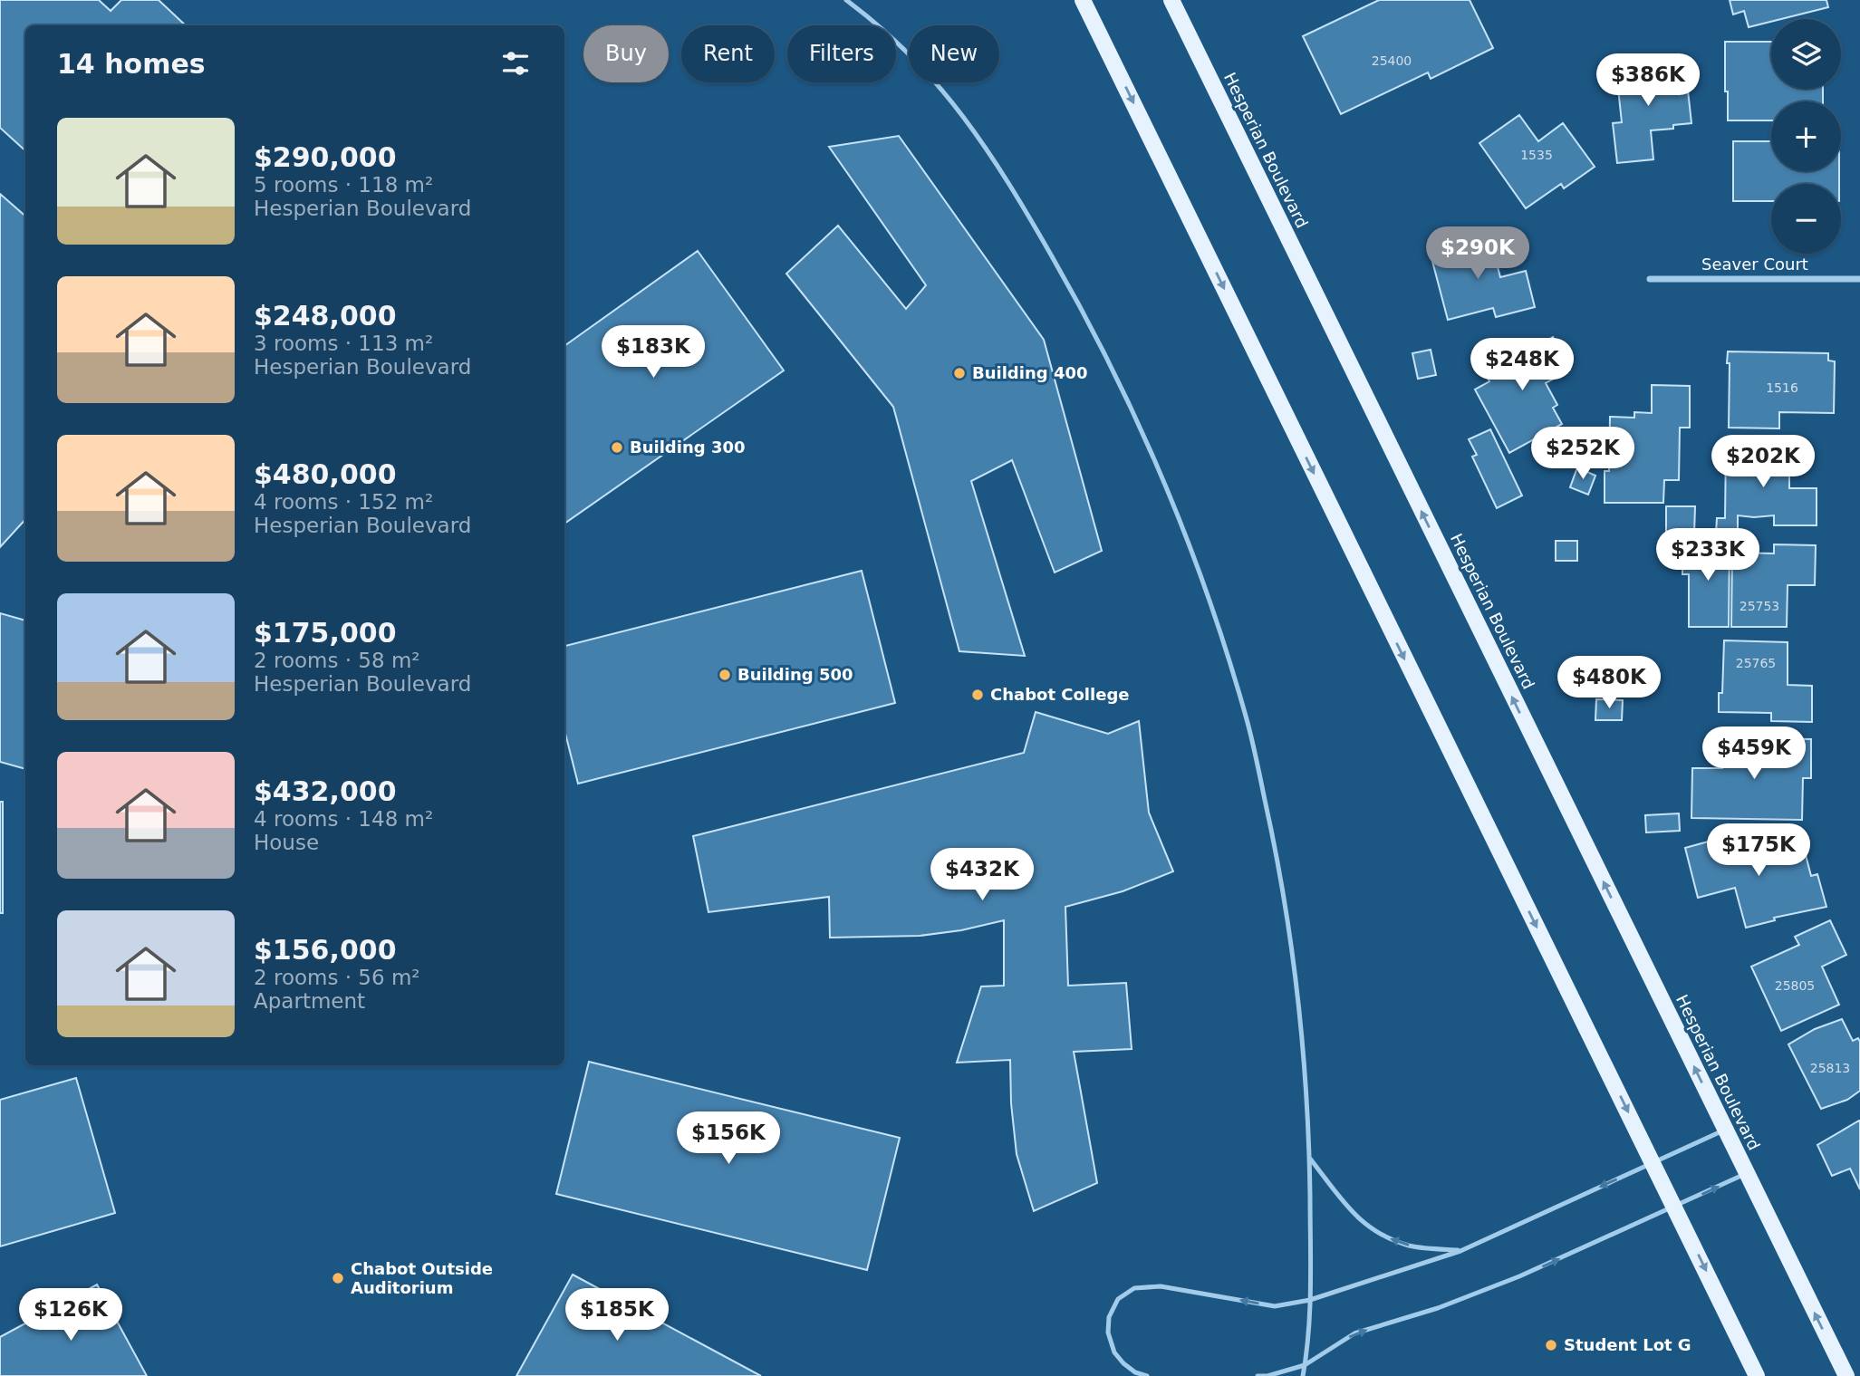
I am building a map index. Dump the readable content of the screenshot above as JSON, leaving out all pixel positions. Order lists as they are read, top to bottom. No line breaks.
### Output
{"streets":{"main road":["Hesperian Boulevard"],"street":["Seaver Court"]},"places":["Building 400","Building 300","Building 500","Chabot College","Chabot Outside Auditorium","Student Lot G"],"house_numbers":["25400","1535","1516","25753","25765","25805","25813"],"page":{"map_buttons":["+","−"],"chip":["Buy","Rent","Filters","New"],"heading":"14 homes","price":["$386K","$290K","$183K","$248K","$252K","$202K","$233K","$480K","$459K","$175K","$432K","$156K","$126K","$185K"],"list":[{"name":"$290,000","note":"5 rooms · 118 m² · Hesperian Boulevard"},{"name":"$248,000","note":"3 rooms · 113 m² · Hesperian Boulevard"},{"name":"$480,000","note":"4 rooms · 152 m² · Hesperian Boulevard"},{"name":"$175,000","note":"2 rooms · 58 m² · Hesperian Boulevard"},{"name":"$432,000","note":"4 rooms · 148 m² · House"},{"name":"$156,000","note":"2 rooms · 56 m² · Apartment"}]}}
